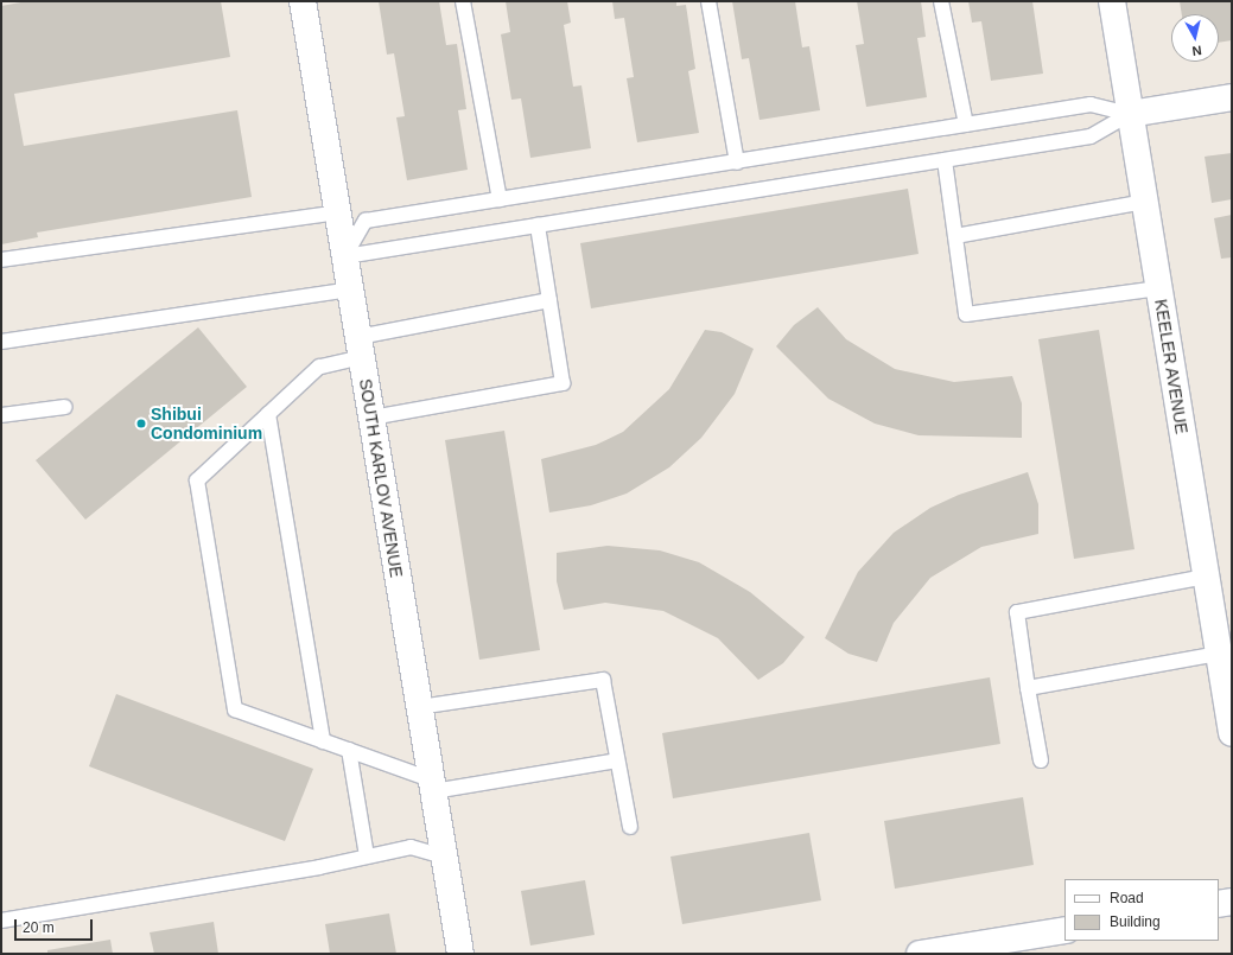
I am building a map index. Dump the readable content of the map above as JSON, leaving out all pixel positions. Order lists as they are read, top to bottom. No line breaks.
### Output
{"streets":{"street":["KEELER AVENUE","SOUTH KARLOV AVENUE"]},"places":["Shibui Condominium"],"legend":["Road","Building"],"scale_bar":"20 m","north":"bottom"}
